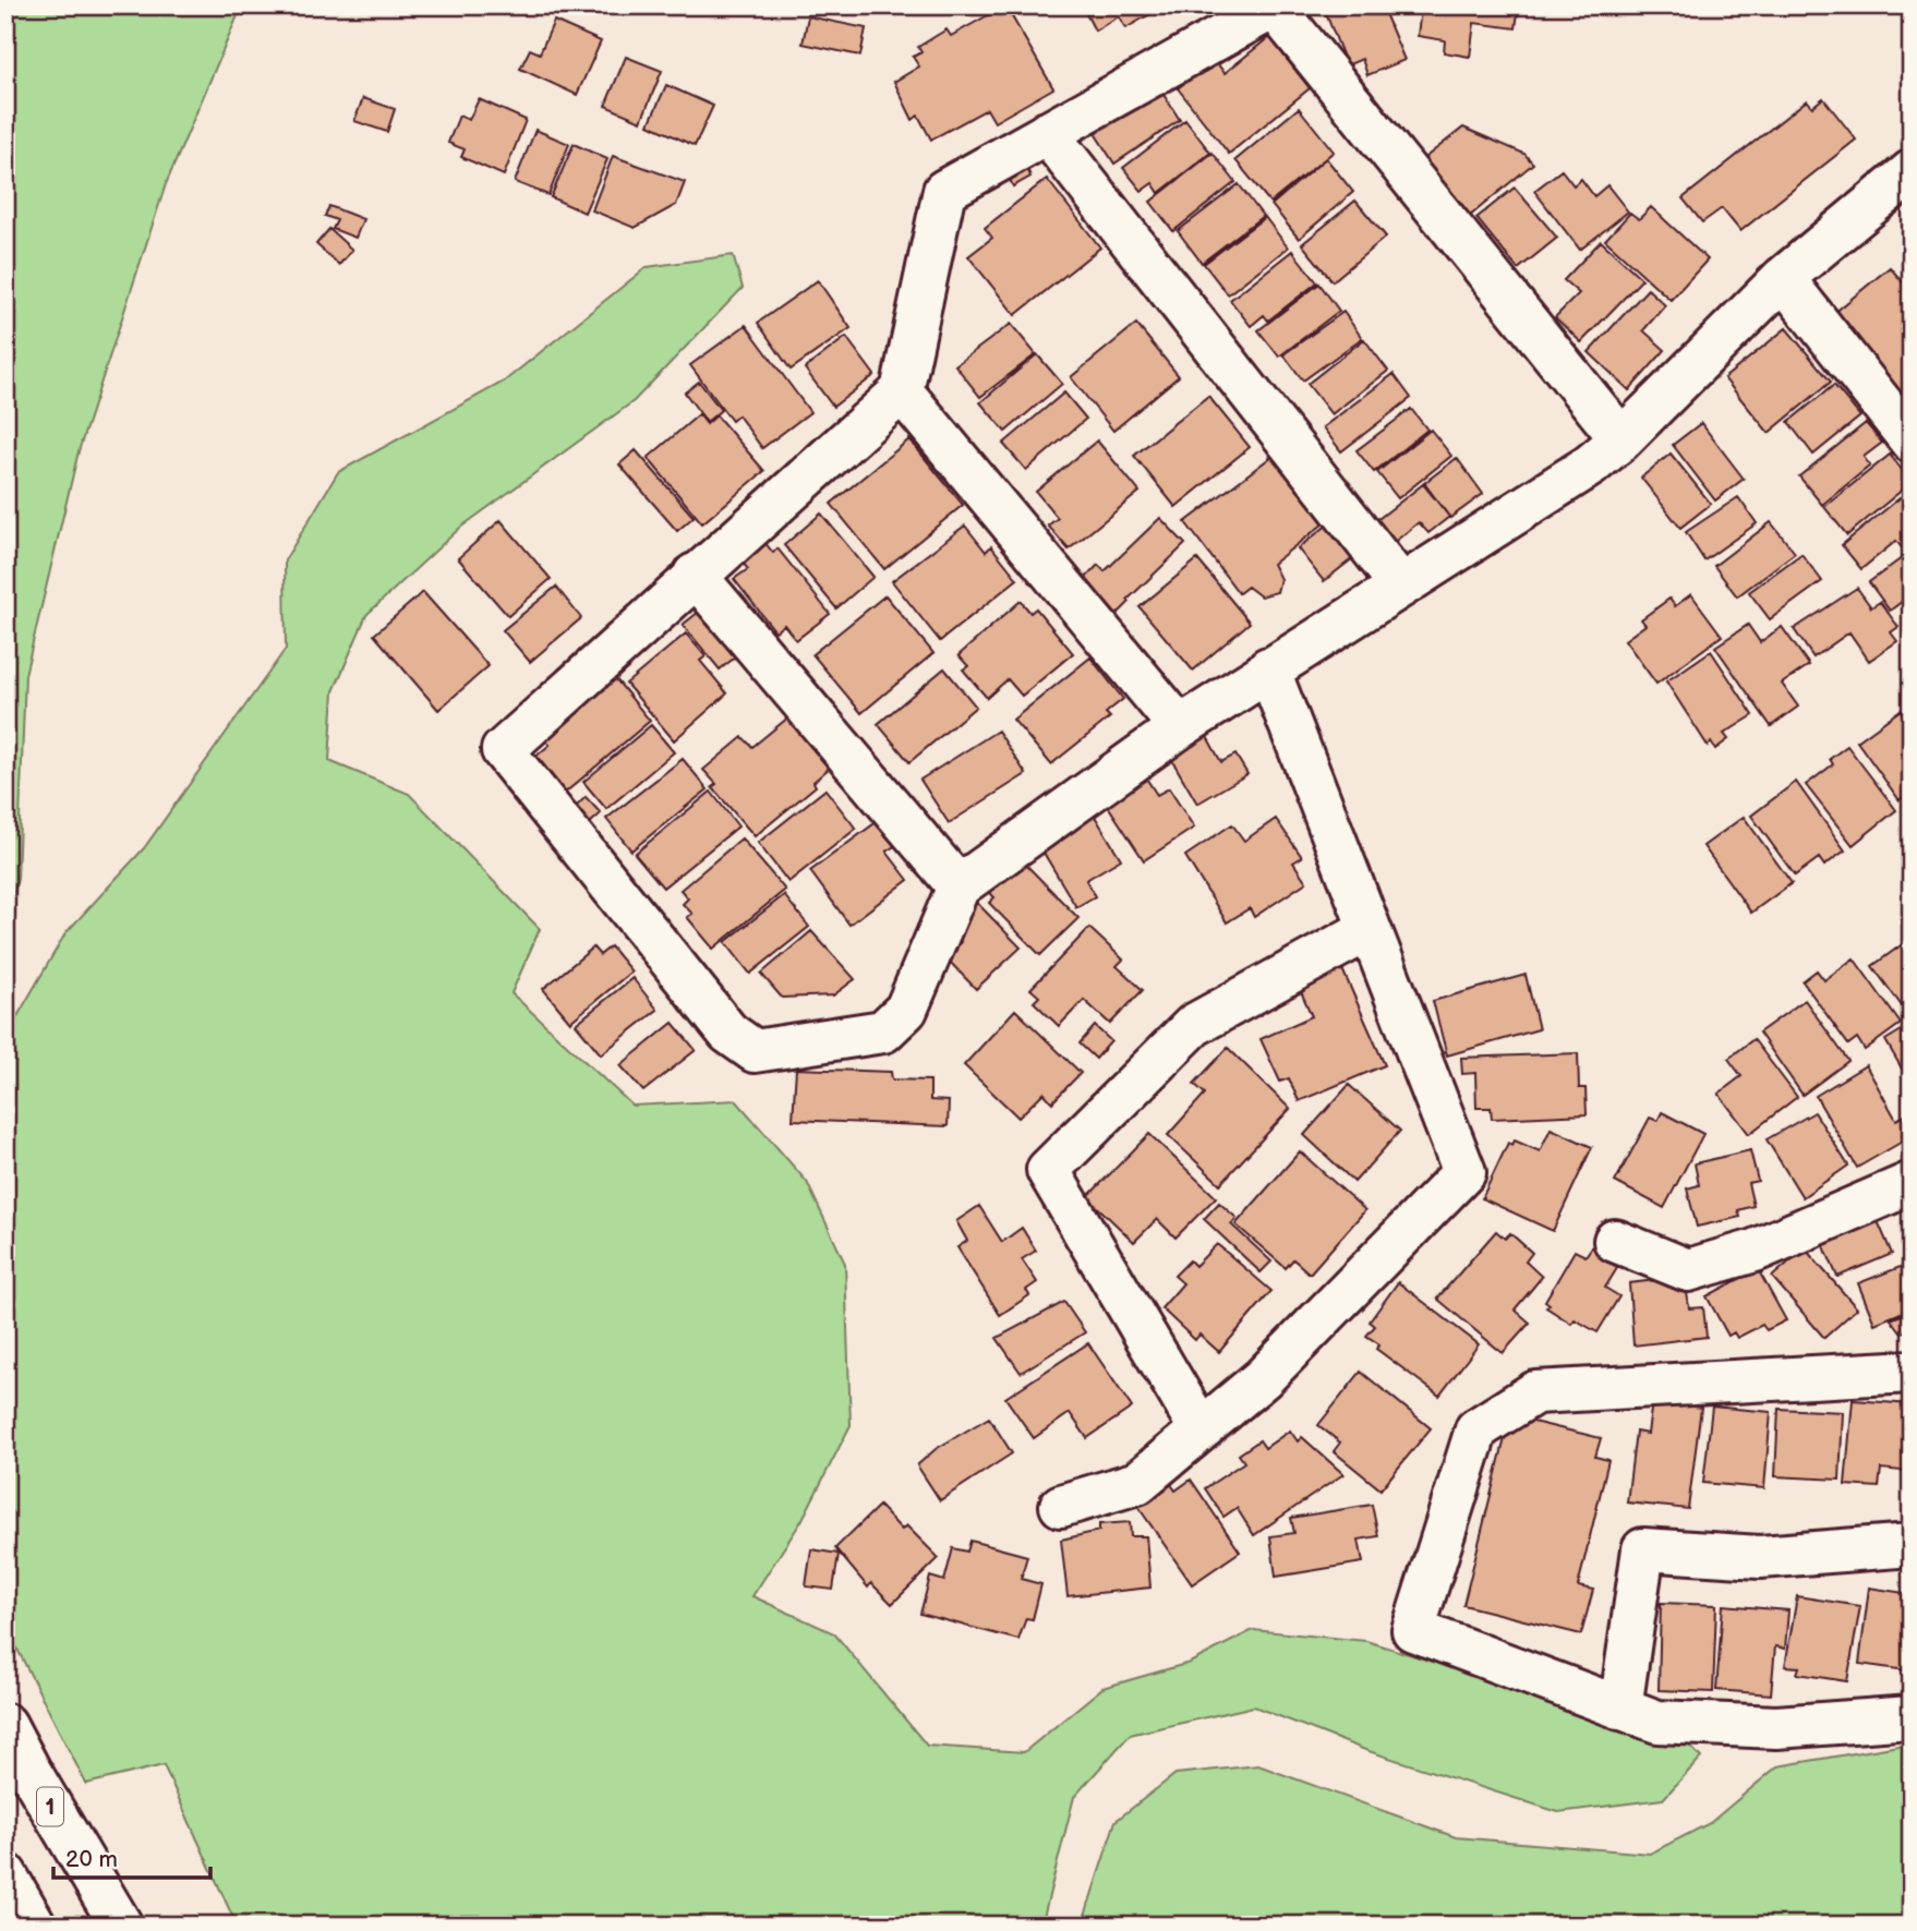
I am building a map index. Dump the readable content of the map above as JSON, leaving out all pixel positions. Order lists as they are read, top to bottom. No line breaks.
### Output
{"streets":{"main road":["1"]},"scale_bar":"20 m"}
